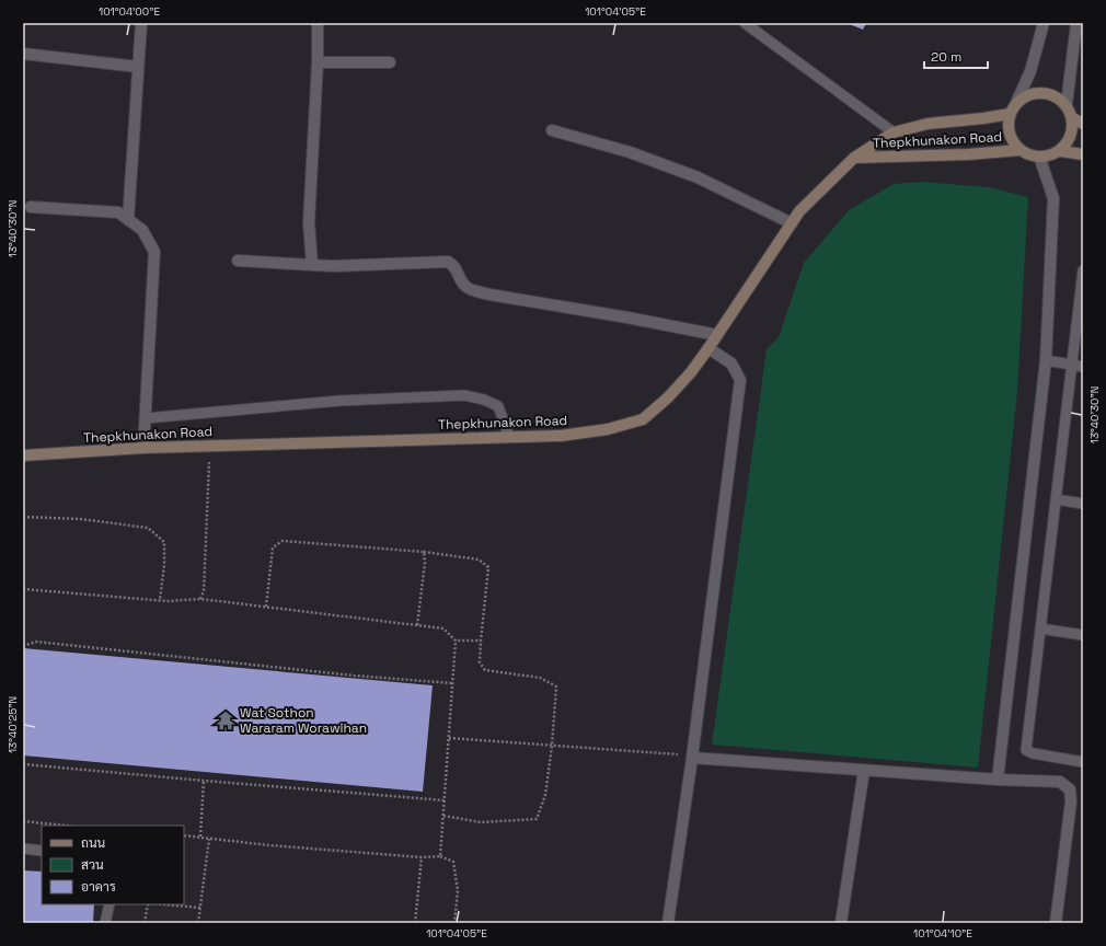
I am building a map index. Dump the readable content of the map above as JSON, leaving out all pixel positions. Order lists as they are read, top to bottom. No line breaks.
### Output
{"streets":{"main road":["Thepkhunakon Road"]},"places":{"temple":["Wat Sothon Wararam Worawihan"]},"legend":["ถนน","สวน","อาคาร"],"scale_bar":"20 m","coordinates":["101°04'00\"E","101°04'05\"E","13°40'30\"N","13°40'25\"N","101°04'10\"E"]}
